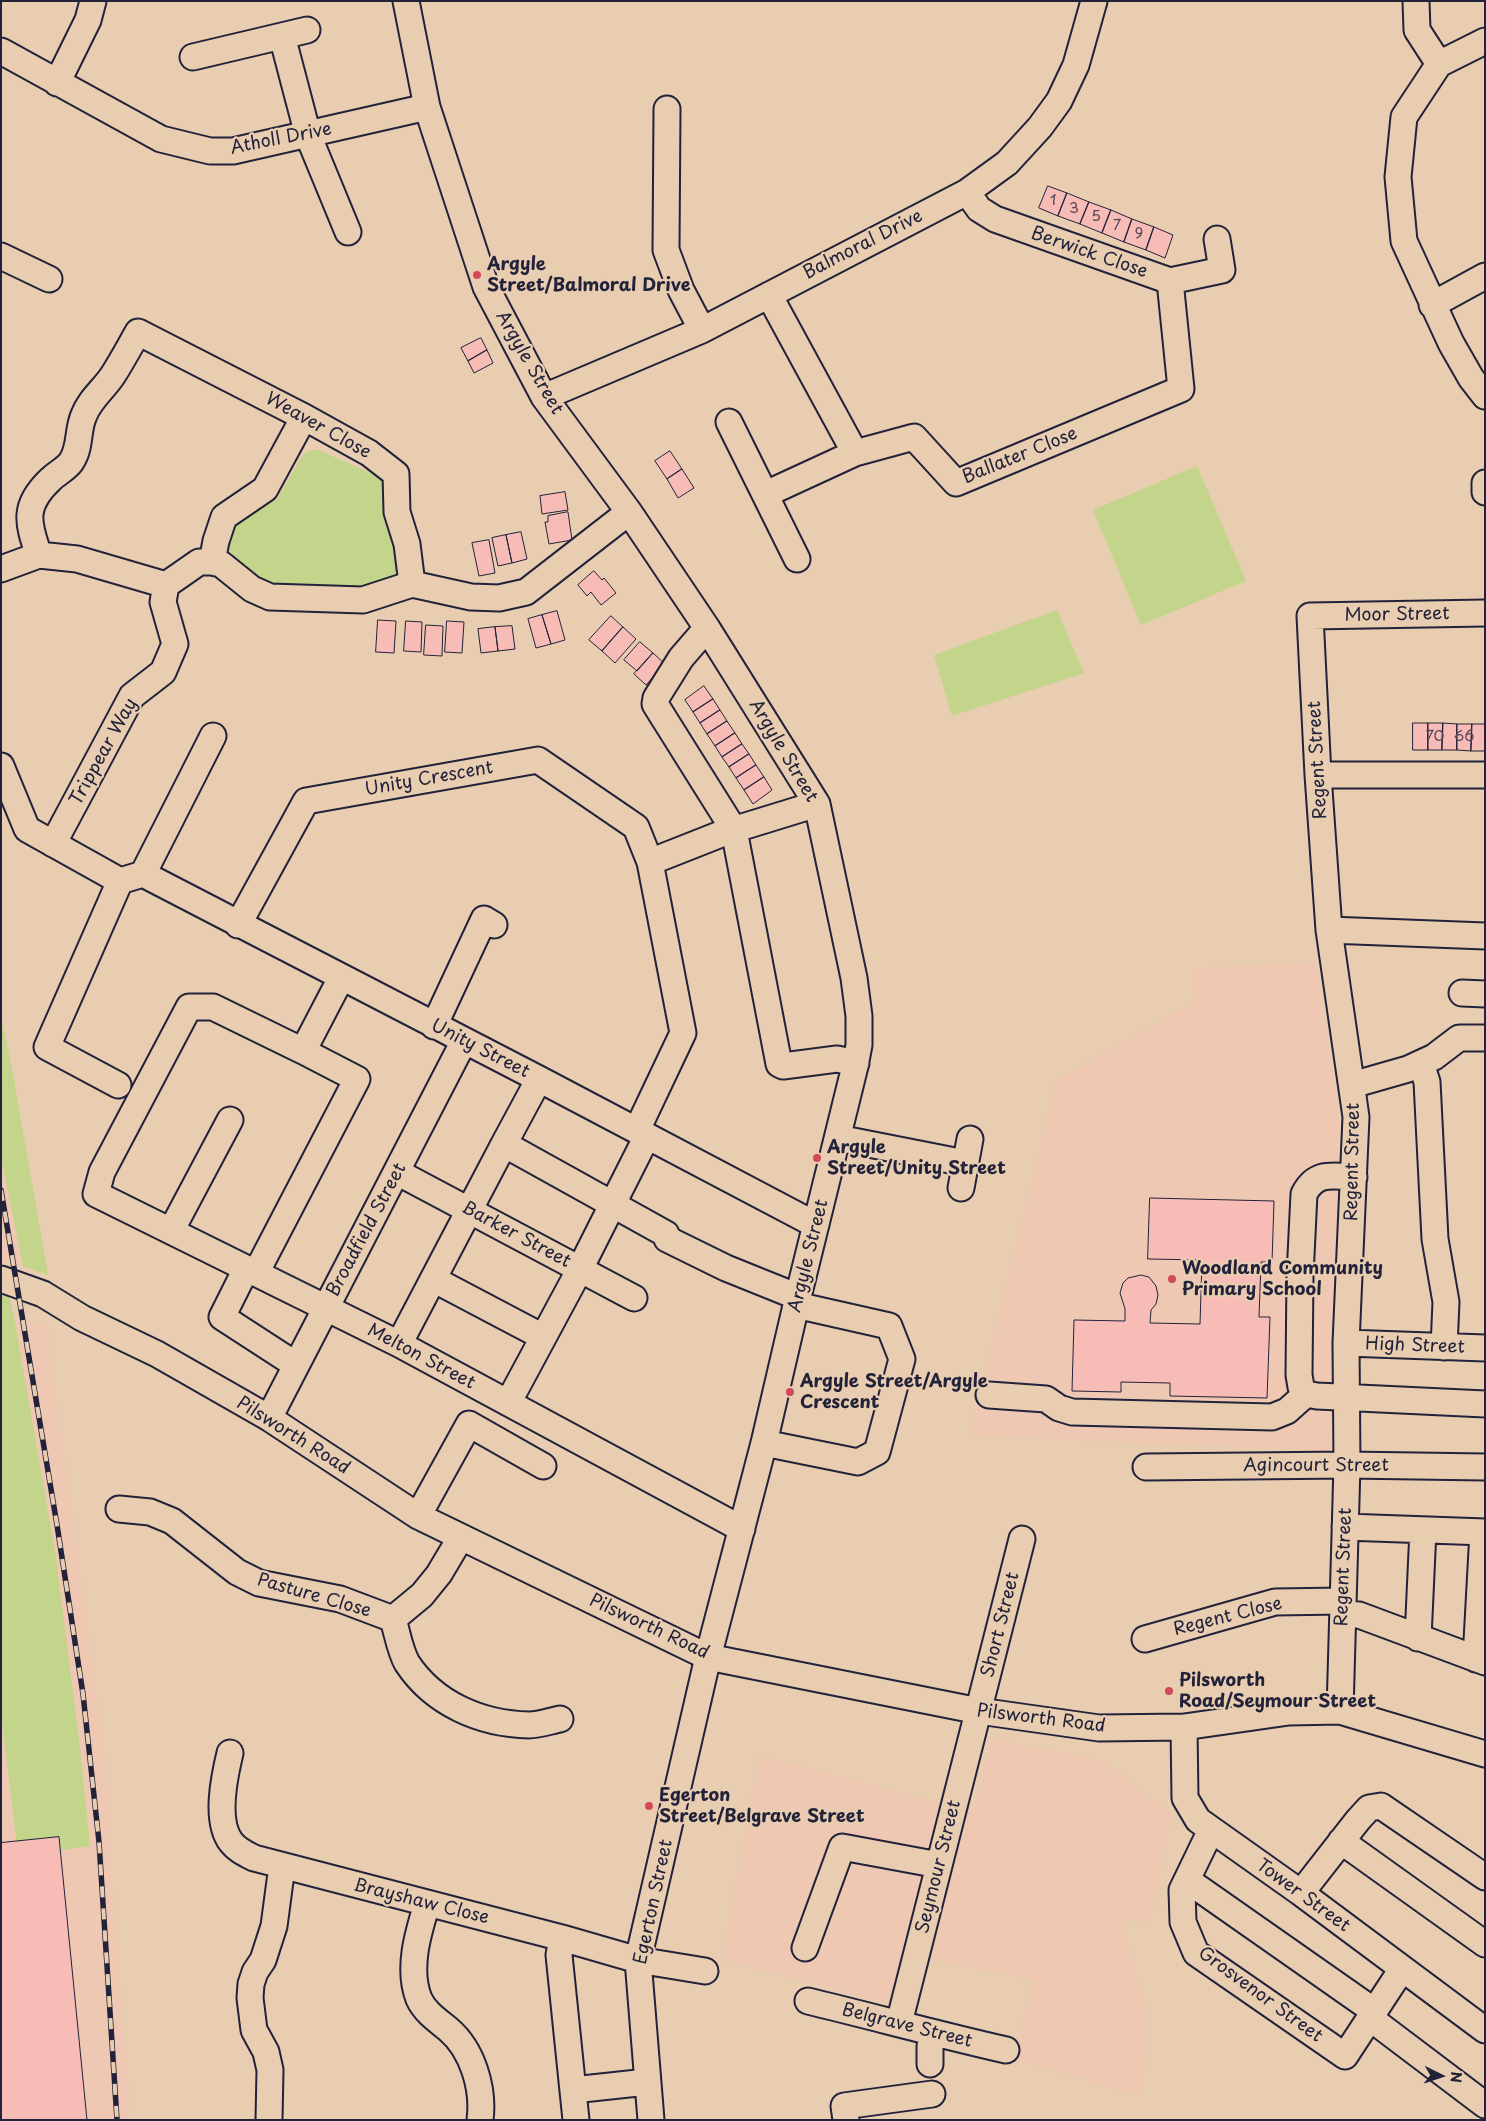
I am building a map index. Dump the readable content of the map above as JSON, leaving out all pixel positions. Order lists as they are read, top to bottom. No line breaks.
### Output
{"streets":{"street":["Atholl Drive","Balmoral Drive","Berwick Close","Argyle Street","Weaver Close","Ballater Close","Moor Street","Trippear Way","Regent Street","Unity Crescent","Unity Street","Broadfield Street","Barker Street","High Street","Melton Street","Pilsworth Road","Agincourt Street","Pasture Close","Regent Close","Short Street","Seymour Street","Tower Street","Brayshaw Close","Egerton Street","Grosvenor Street","Belgrave Street"]},"crossings":[["Atholl Drive","Argyle Street"],["Balmoral Drive","Berwick Close"],["Balmoral Drive","Argyle Street"],["Berwick Close","Ballater Close"],["Argyle Street","Unity Street"],["Argyle Street","Melton Street"],["Argyle Street","Pilsworth Road"],["Argyle Street","Egerton Street"],["Moor Street","Regent Street"],["Trippear Way","Unity Street"],["Regent Street","High Street"],["Regent Street","Pilsworth Road"],["Regent Street","Agincourt Street"],["Regent Street","Regent Close"],["Unity Crescent","Unity Street"],["Unity Crescent","Barker Street"],["Unity Crescent","Melton Street"],["Unity Street","Broadfield Street"],["Broadfield Street","Barker Street"],["Broadfield Street","Melton Street"],["Broadfield Street","Pilsworth Road"],["Pilsworth Road","Short Street"],["Pilsworth Road","Seymour Street"],["Pilsworth Road","Tower Street"],["Pilsworth Road","Egerton Street"],["Short Street","Seymour Street"],["Seymour Street","Belgrave Street"],["Tower Street","Grosvenor Street"],["Brayshaw Close","Egerton Street"]],"places":["Argyle Street/Balmoral Drive","Argyle Street/Unity Street","Woodland Community Primary School","Argyle Street/Argyle Crescent","Pilsworth Road/Seymour Street","Egerton Street/Belgrave Street"],"house_numbers":["1","3","5","7","9","70","66"],"north":"right"}
